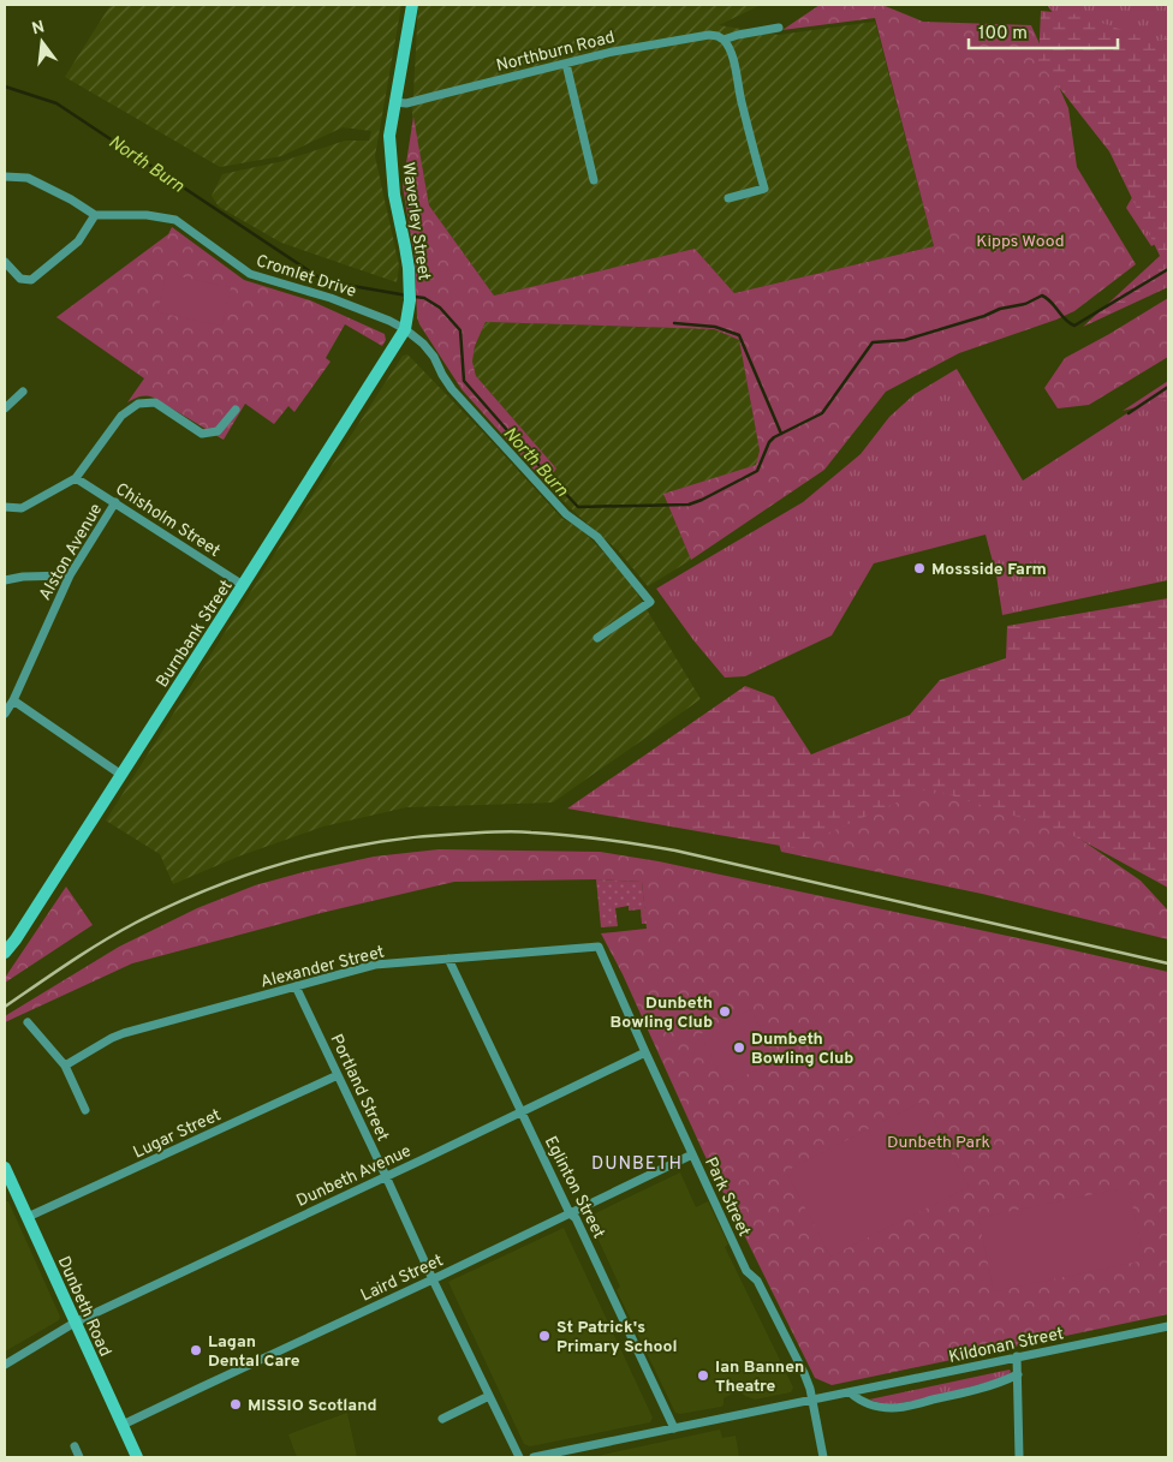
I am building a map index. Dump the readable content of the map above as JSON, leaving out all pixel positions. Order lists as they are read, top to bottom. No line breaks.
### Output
{"streets":{"main road":["Waverley Street","Burnbank Street","Dunbeth Road"],"street":["Northburn Road","Cromlet Drive","Chisholm Street","Alston Avenue","Alexander Street","Portland Street","Lugar Street","Dunbeth Avenue","Eglinton Street","Park Street","Laird Street","Kildonan Street"]},"crossings":[["Northburn Road","Waverley Street"],["Waverley Street","Cromlet Drive"],["Waverley Street","Burnbank Street"],["Cromlet Drive","Burnbank Street"],["Chisholm Street","Alston Avenue"],["Chisholm Street","Burnbank Street"],["Alexander Street","Portland Street"],["Alexander Street","Eglinton Street"],["Alexander Street","Park Street"],["Portland Street","Lugar Street"],["Portland Street","Dunbeth Avenue"],["Portland Street","Laird Street"],["Lugar Street","Dunbeth Road"],["Dunbeth Avenue","Eglinton Street"],["Dunbeth Avenue","Park Street"],["Dunbeth Avenue","Dunbeth Road"],["Eglinton Street","Laird Street"],["Eglinton Street","Kildonan Street"],["Park Street","Laird Street"],["Park Street","Kildonan Street"],["Laird Street","Dunbeth Road"]],"districts":["DUNBETH"],"water":["North Burn"],"parks":["Kipps Wood","Dunbeth Park"],"places":["Mossside Farm","Dunbeth Bowling Club","Dumbeth Bowling Club","St Patrick's Primary School","Lagan Dental Care","Ian Bannen Theatre","MISSIO Scotland"],"scale_bar":"100 m","north":"top"}
